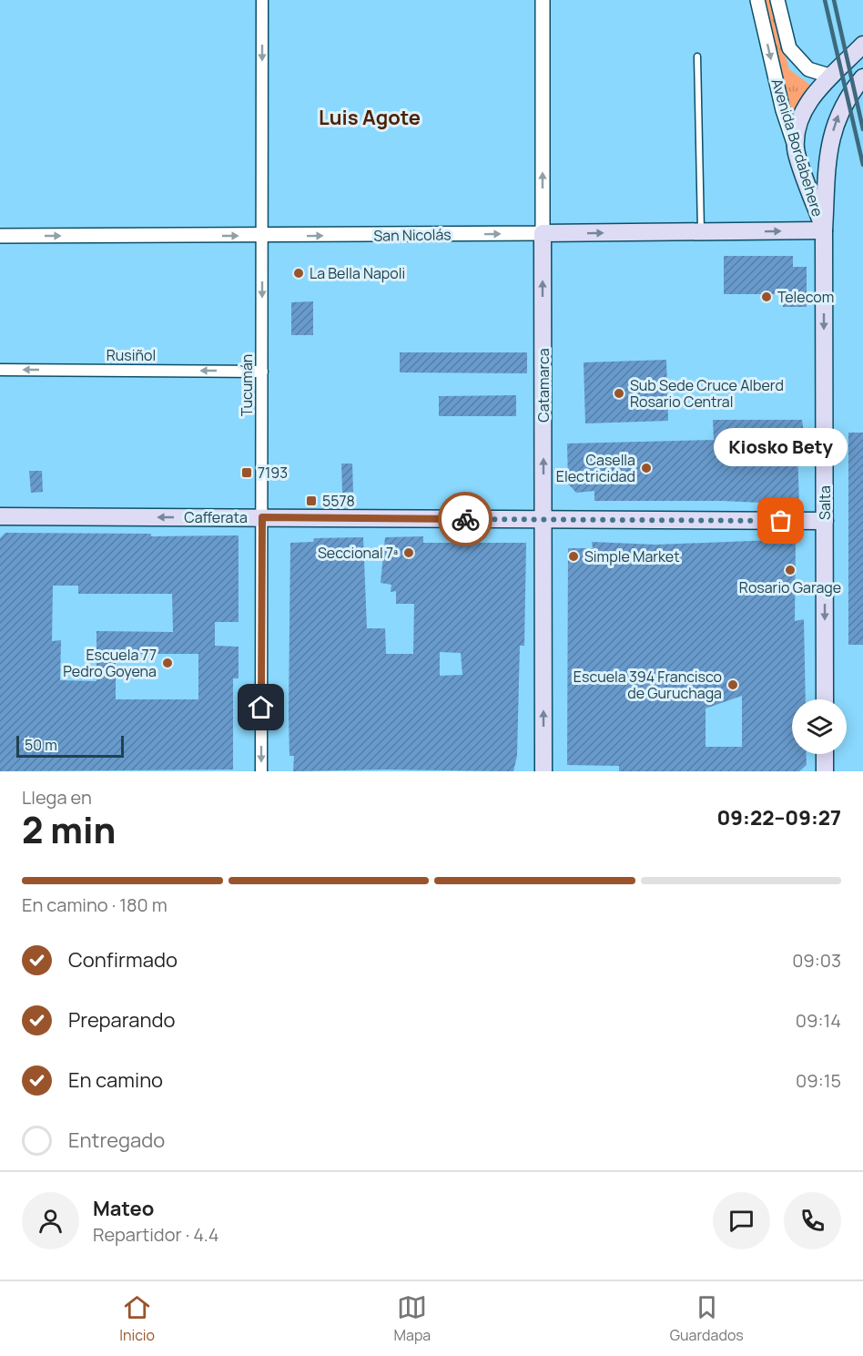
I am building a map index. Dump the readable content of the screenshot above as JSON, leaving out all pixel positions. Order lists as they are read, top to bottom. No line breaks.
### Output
{"streets":{"main road":["Avenida Bordabehere","San Nicolás","Catamarca","Salta","Cafferata"],"street":["Rusiñol","Tucumán"]},"crossings":[["Avenida Bordabehere","San Nicolás"],["Avenida Bordabehere","Salta"],["San Nicolás","Tucumán"],["San Nicolás","Catamarca"],["San Nicolás","Salta"],["Rusiñol","Tucumán"],["Tucumán","Cafferata"],["Catamarca","Cafferata"],["Salta","Cafferata"]],"one_way":["Avenida Bordabehere","San Nicolás","Rusiñol","Tucumán","Catamarca"],"districts":["Luis Agote"],"places":{"other":["La Bella Napoli","Telecom","Sub Sede Cruce Alberd Rosario Central","Casella Electricidad","Kiosko Bety","Seccional 7ª","Simple Market","Rosario Garage","Escuela 77 Pedro Goyena","Escuela 394 Francisco de Guruchaga"],"transit":["7193","5578"]},"scale_bar":"50 m","page":{"bubble":"Kiosko Bety","scale":"50 m","heading":["2 min","Llega en","09:22–09:27"],"panel":["Mateo","Repartidor · 4.4"],"bar":"En camino · 180 m","list":[["Confirmado","09:03"],["Preparando","09:14"],["En camino","09:15"],"Entregado"],"tabs":["Inicio","Mapa","Guardados"]}}
